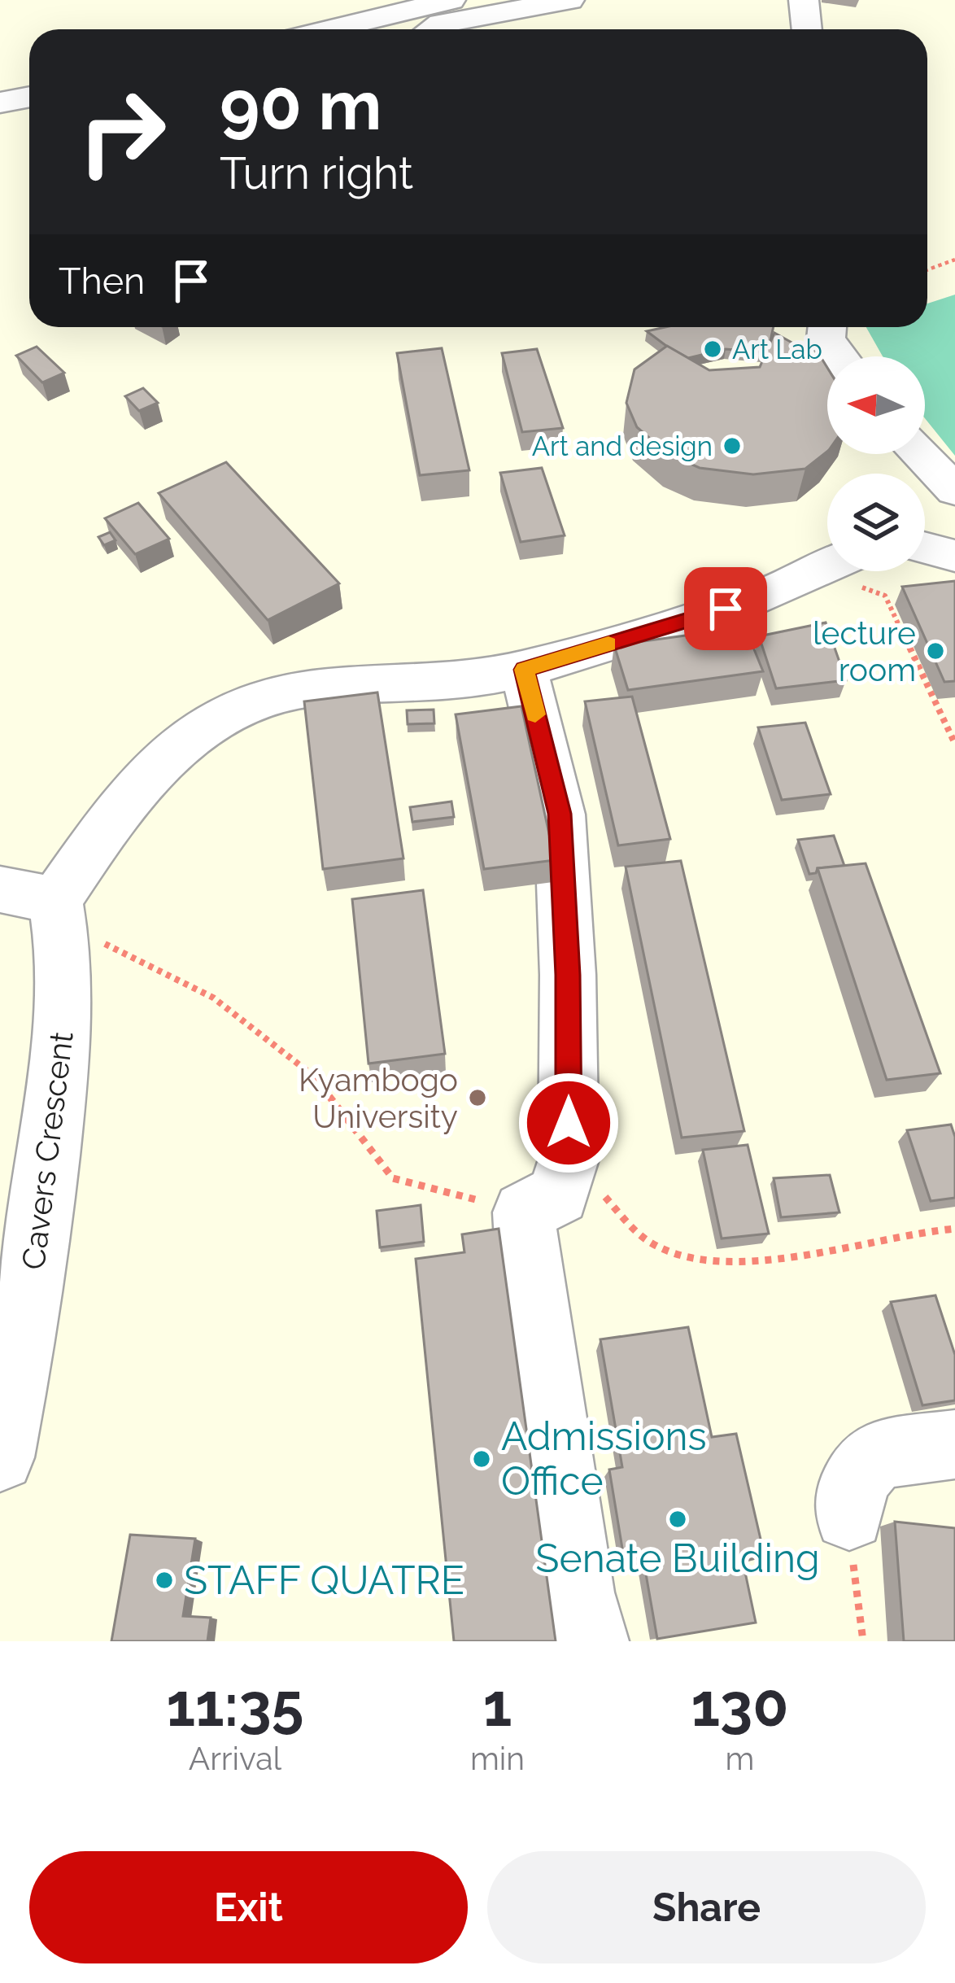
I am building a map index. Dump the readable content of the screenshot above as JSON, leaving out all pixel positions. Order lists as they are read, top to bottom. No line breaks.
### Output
{"streets":{"street":["Cavers Crescent"]},"places":["Art Lab","Art and design","lecture room","Kyambogo University","Admissions Office","Senate Building","STAFF QUATRE"],"north":"left","page":{"turn":["90 m","Turn right"],"then":"Then","eta":["11:35","Arrival","1","min","130","m"],"buttons":["Exit","Share"]}}
